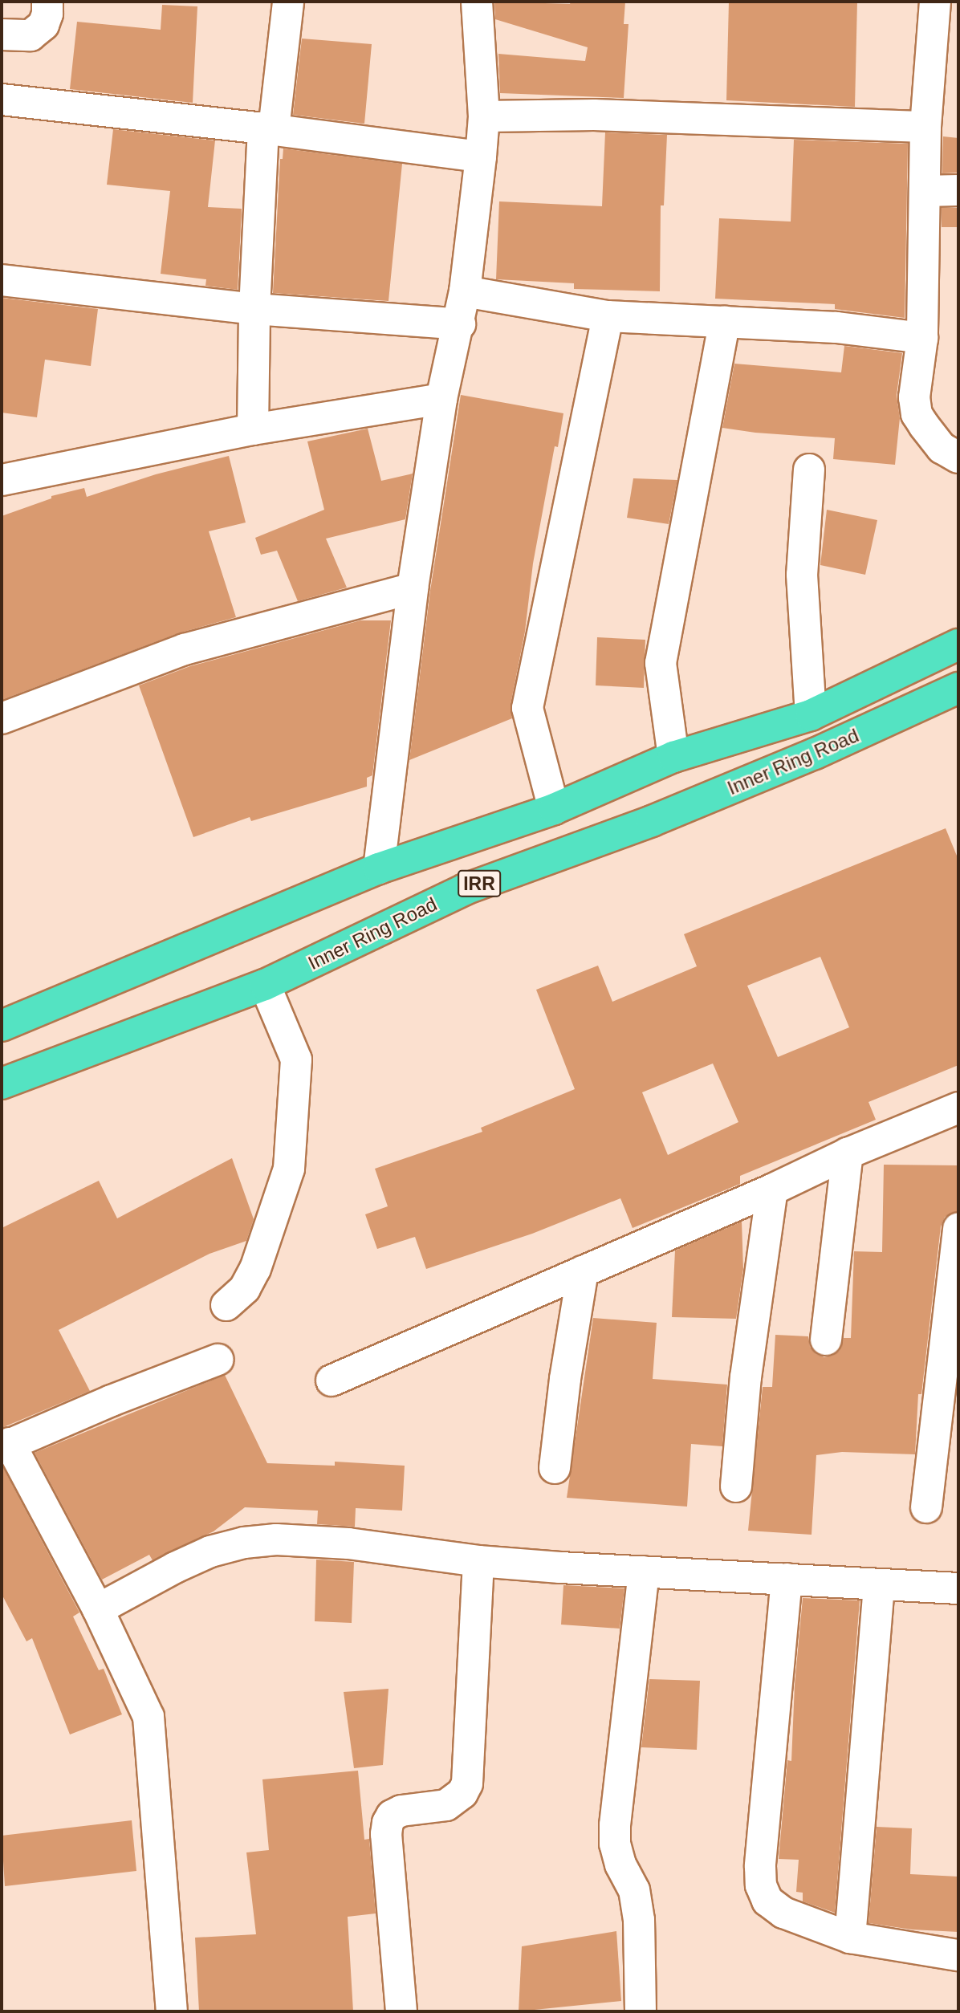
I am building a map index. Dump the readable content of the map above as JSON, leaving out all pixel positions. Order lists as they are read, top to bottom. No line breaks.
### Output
{"streets":{"highway":["Inner Ring Road","IRR"]}}
